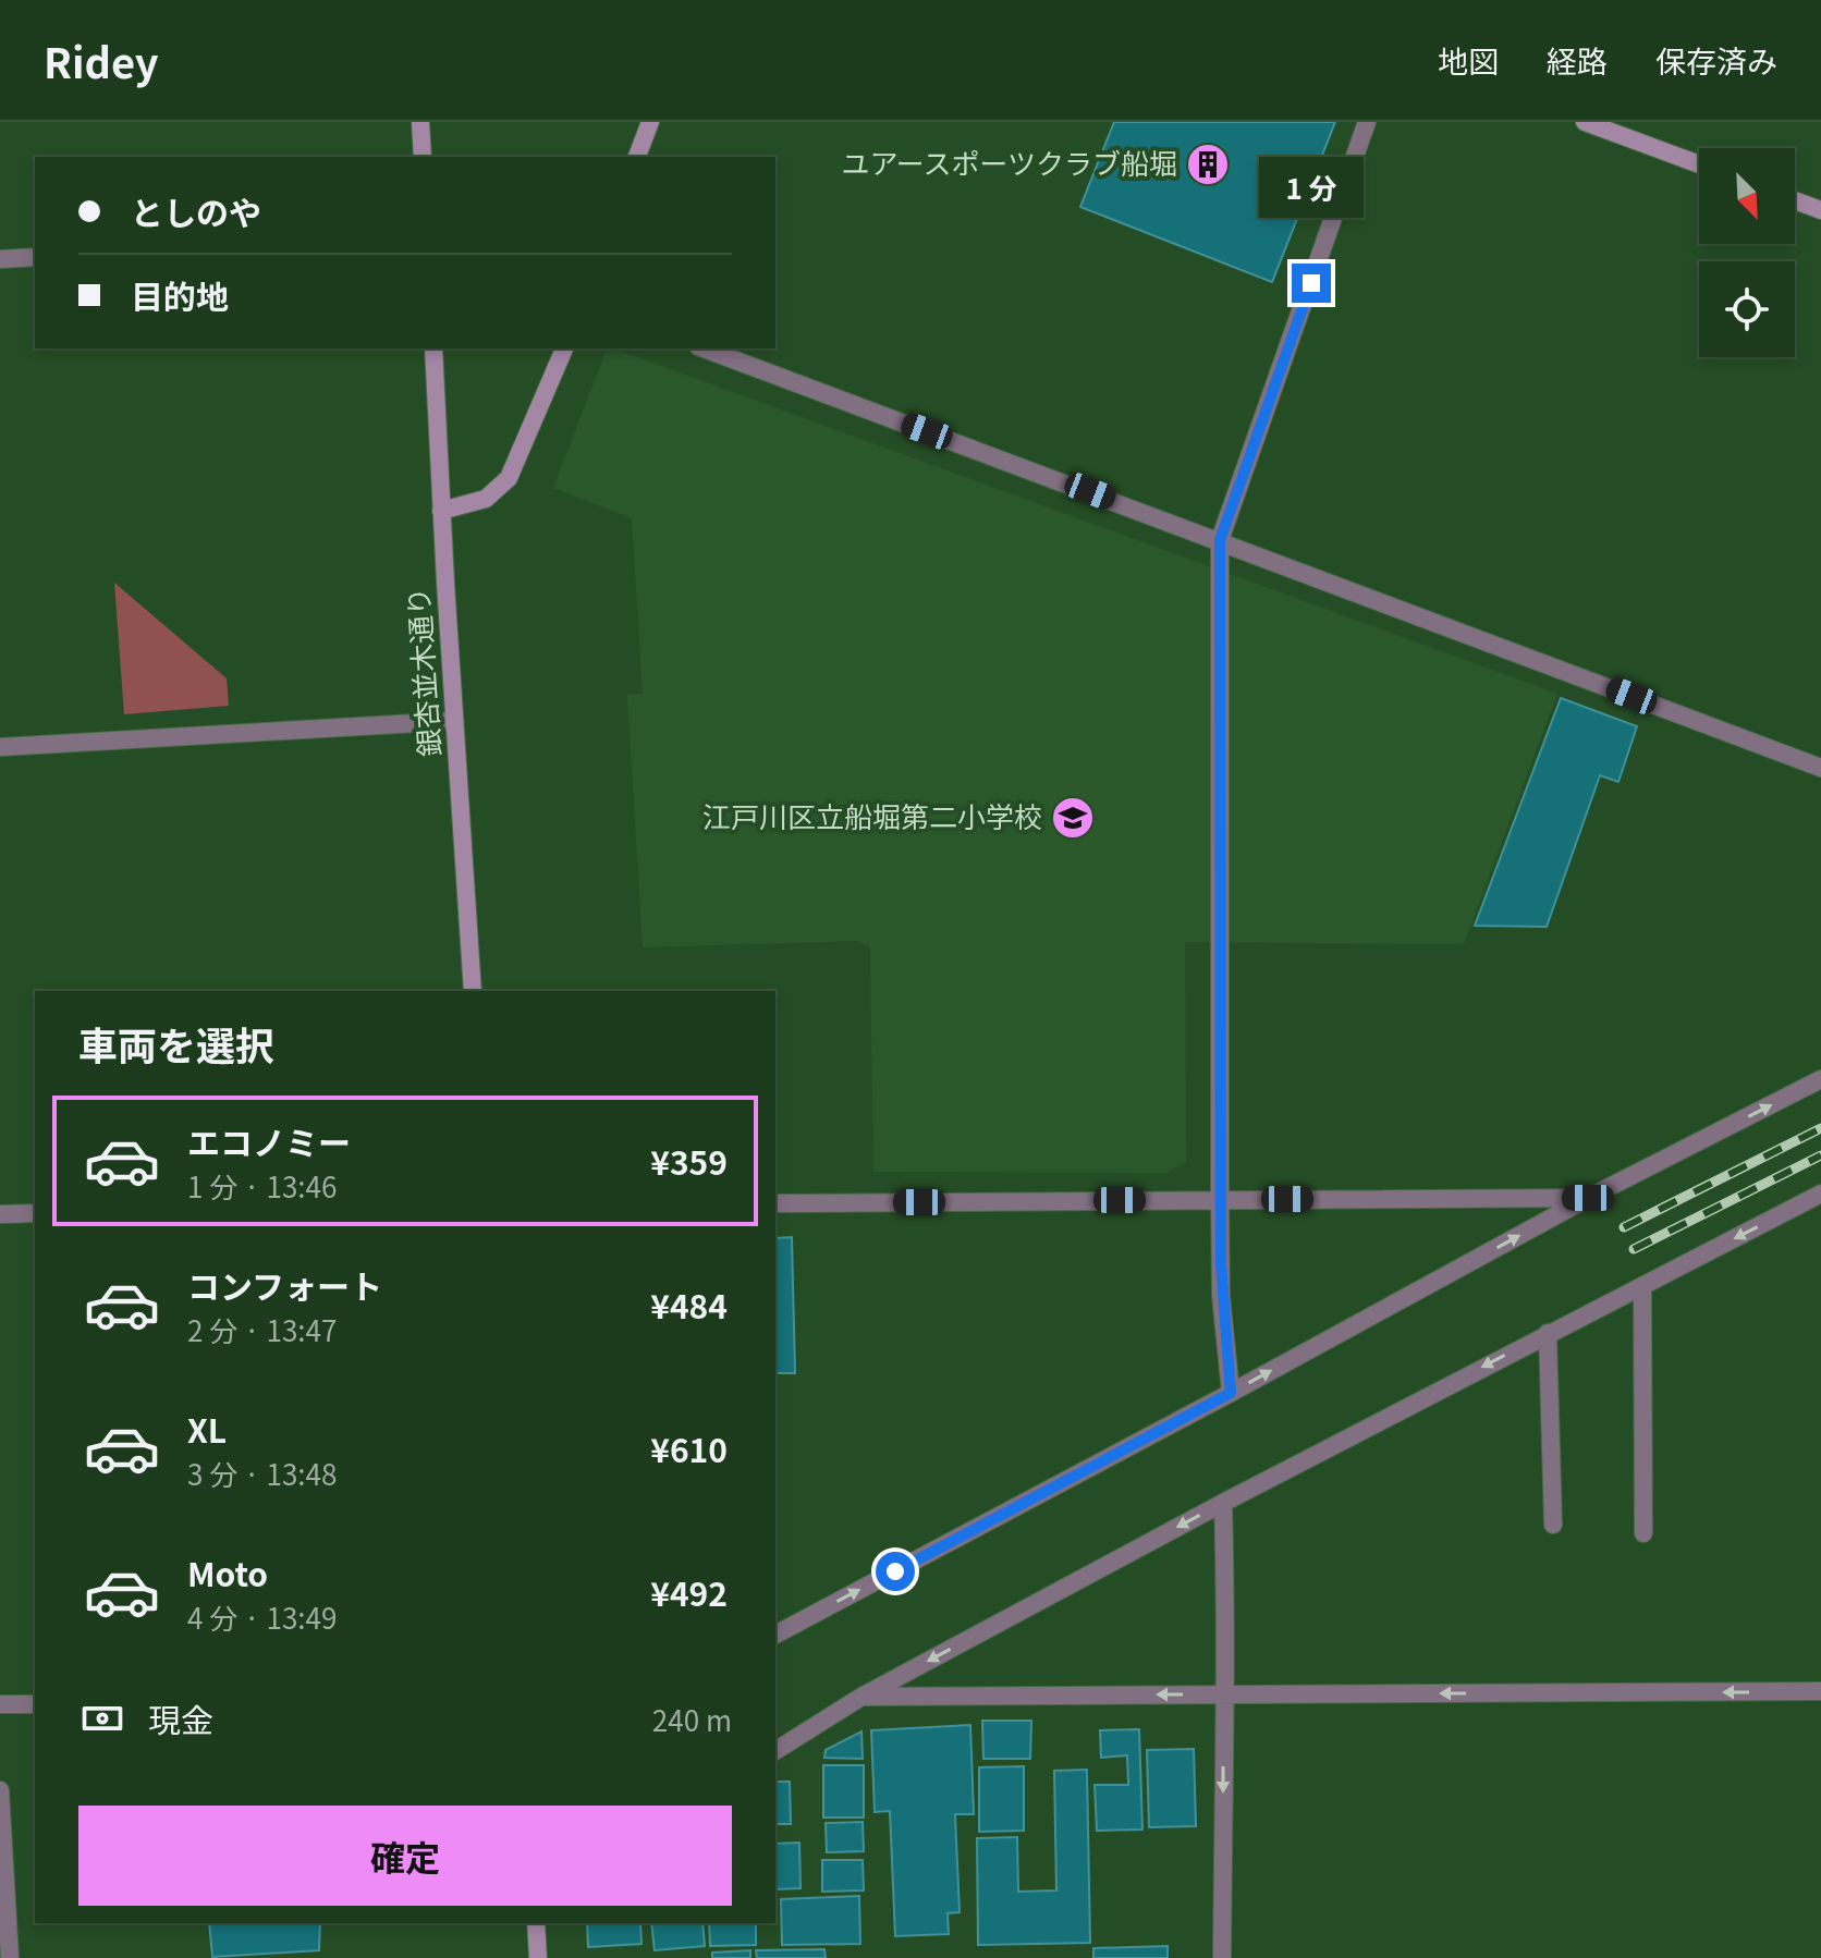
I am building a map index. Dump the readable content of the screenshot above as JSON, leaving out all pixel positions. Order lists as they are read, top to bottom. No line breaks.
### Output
{"streets":{"street":["銀杏並木通り"]},"places":{"building":["ユアースポーツクラブ船堀"],"school or university":["江戸川区立船堀第二小学校"]},"north":"bottom right","page":{"header":"Ridey","nav":["地図","経路","保存済み"],"bubble":"1 分","banner":["としのや","目的地"],"heading":"車両を選択","list":[{"name":"エコノミー","note":"1 分 · 13:46","value":"¥359"},{"name":"コンフォート","note":"2 分 · 13:47","value":"¥484"},{"name":"XL","note":"3 分 · 13:48","value":"¥610"},{"name":"Moto","note":"4 分 · 13:49","value":"¥492"}],"pay":["現金","240 m"],"buttons":"確定"}}
